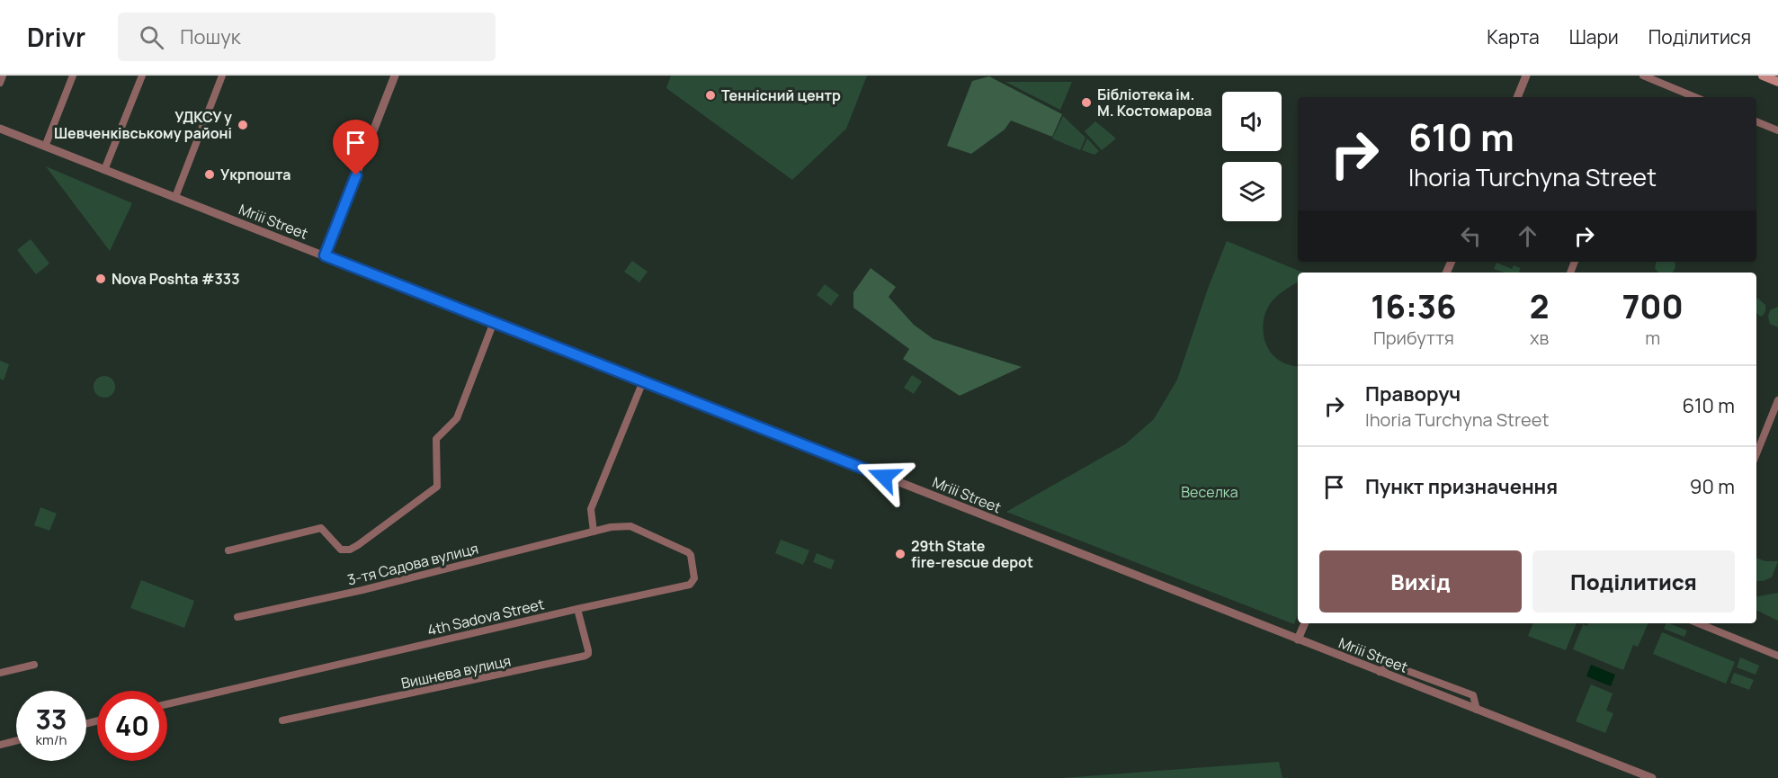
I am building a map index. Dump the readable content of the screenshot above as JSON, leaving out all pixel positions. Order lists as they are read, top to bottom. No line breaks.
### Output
{"streets":{"street":["Mriii Street","3-тя Садова вулиця","4th Sadova Street","Вишнева вулиця"]},"crossings":[["3-тя Садова вулиця","4th Sadova Street"],["4th Sadova Street","Вишнева вулиця"]],"parks":["Веселка"],"places":["Теннісний центр","Бібліотека ім. М. Костомарова","УДКСУ у Шевченківському районі","Укрпошта","Nova Poshta #333","29th State fire-rescue depot"],"page":{"header":"Drivr","search":"Пошук","nav":["Карта","Шари","Поділитися"],"turn":["610 m","Ihoria Turchyna Street"],"eta":["16:36","Прибуття","2","хв","700","m"],"list":[{"name":"Праворуч","note":"Ihoria Turchyna Street","value":"610 m"},{"name":"Пункт призначення","value":"90 m"}],"buttons":["Вихід","Поділитися"],"speed":"33 km/h","limit":"40"}}
